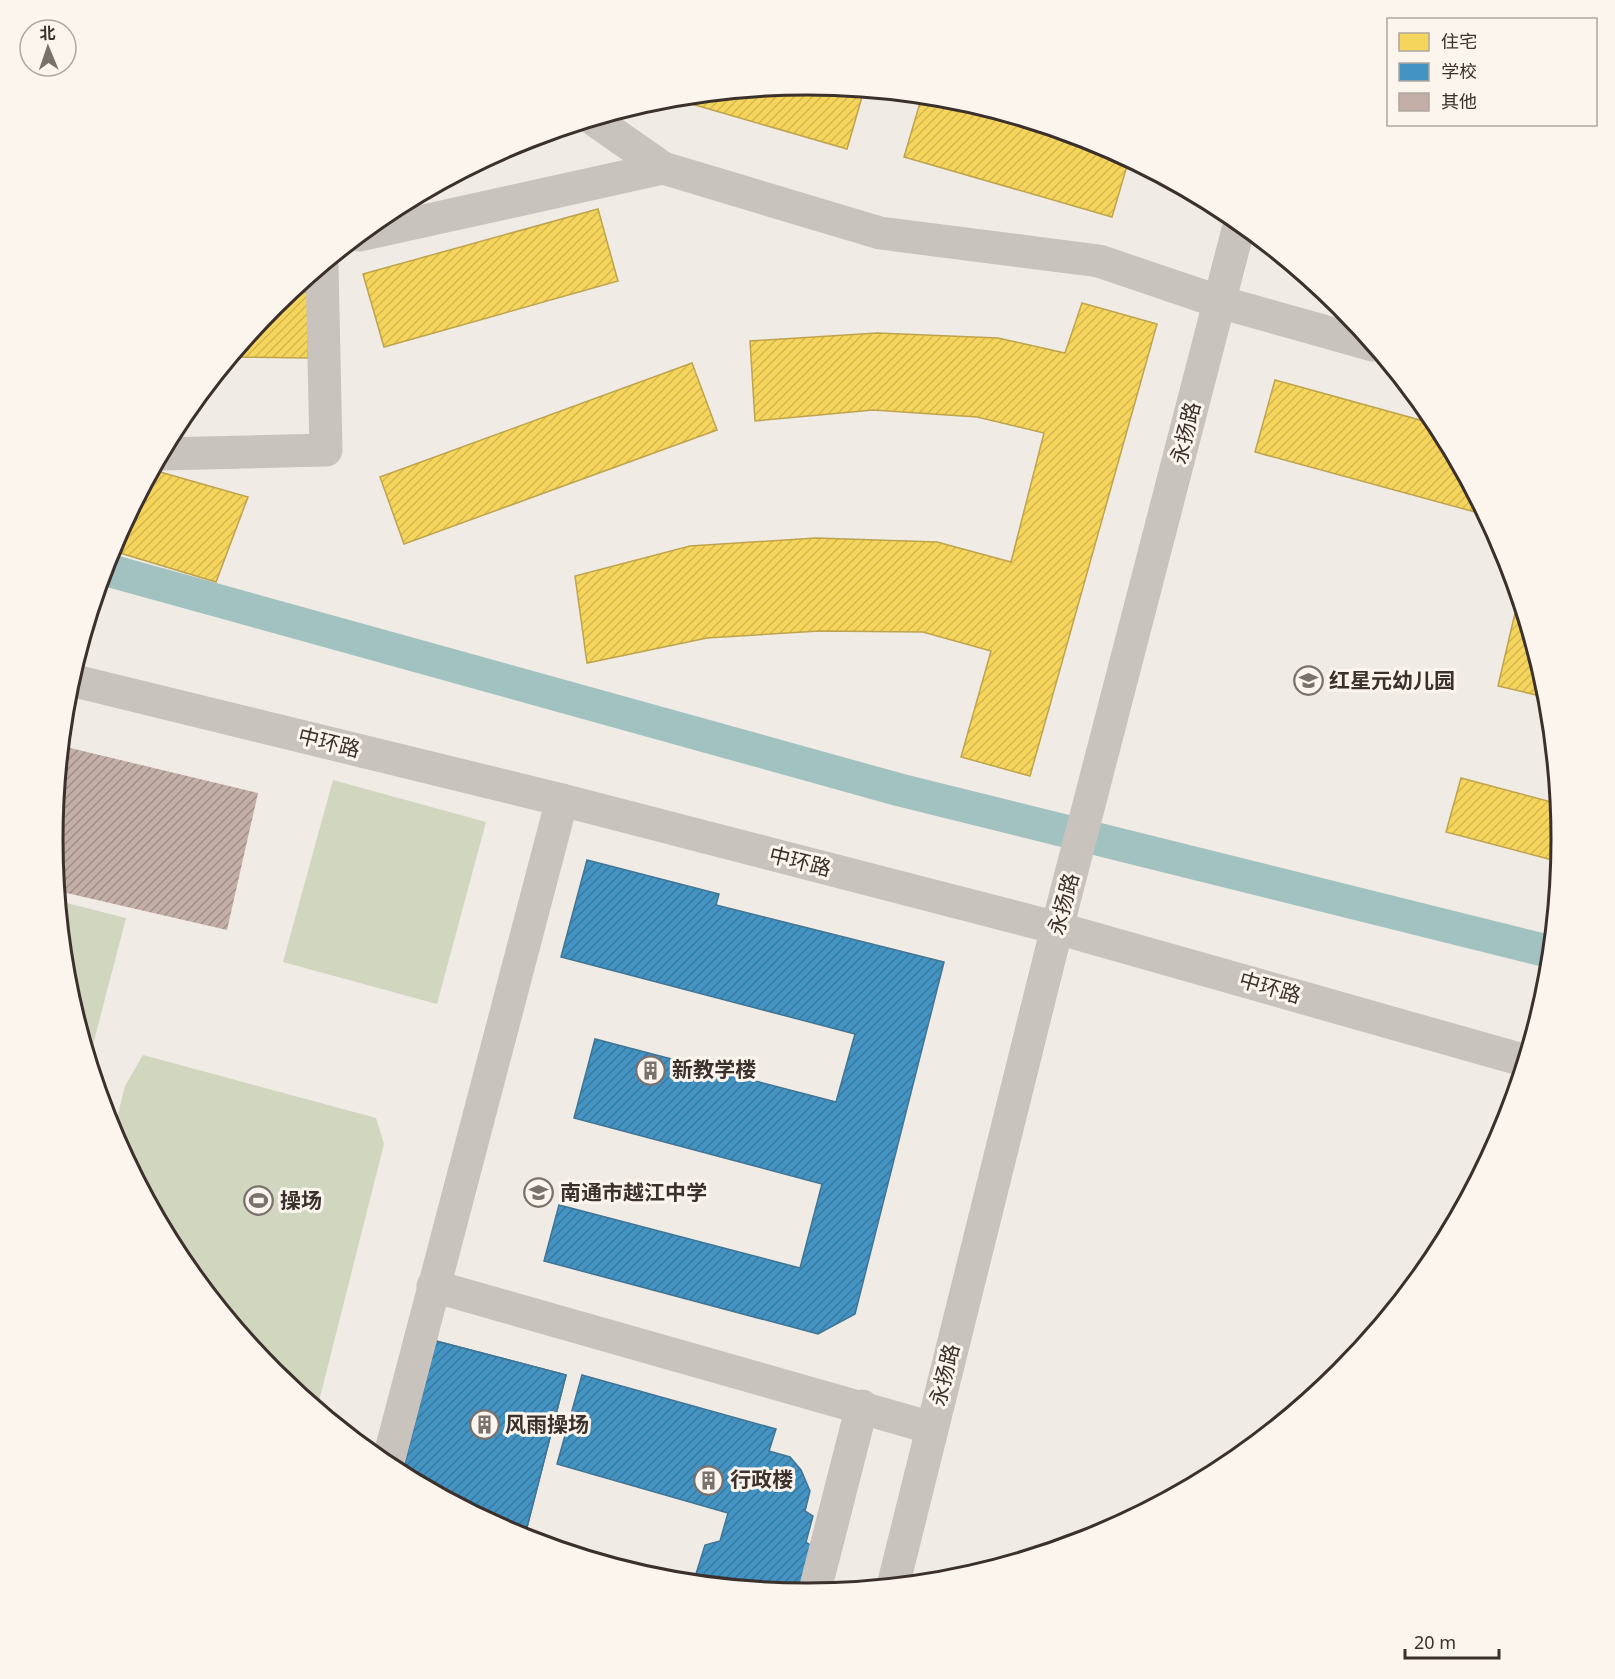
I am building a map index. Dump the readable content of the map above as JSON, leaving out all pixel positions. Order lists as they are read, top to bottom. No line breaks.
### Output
{"streets":{"street":["永扬路","中环路"]},"crossings":[["永扬路","中环路"]],"places":{"school or university":["红星元幼儿园","南通市越江中学"],"building":["新教学楼","风雨操场","行政楼"],"sports":["操场"]},"legend":["住宅","学校","其他"],"scale_bar":"20 m","north":"top"}
